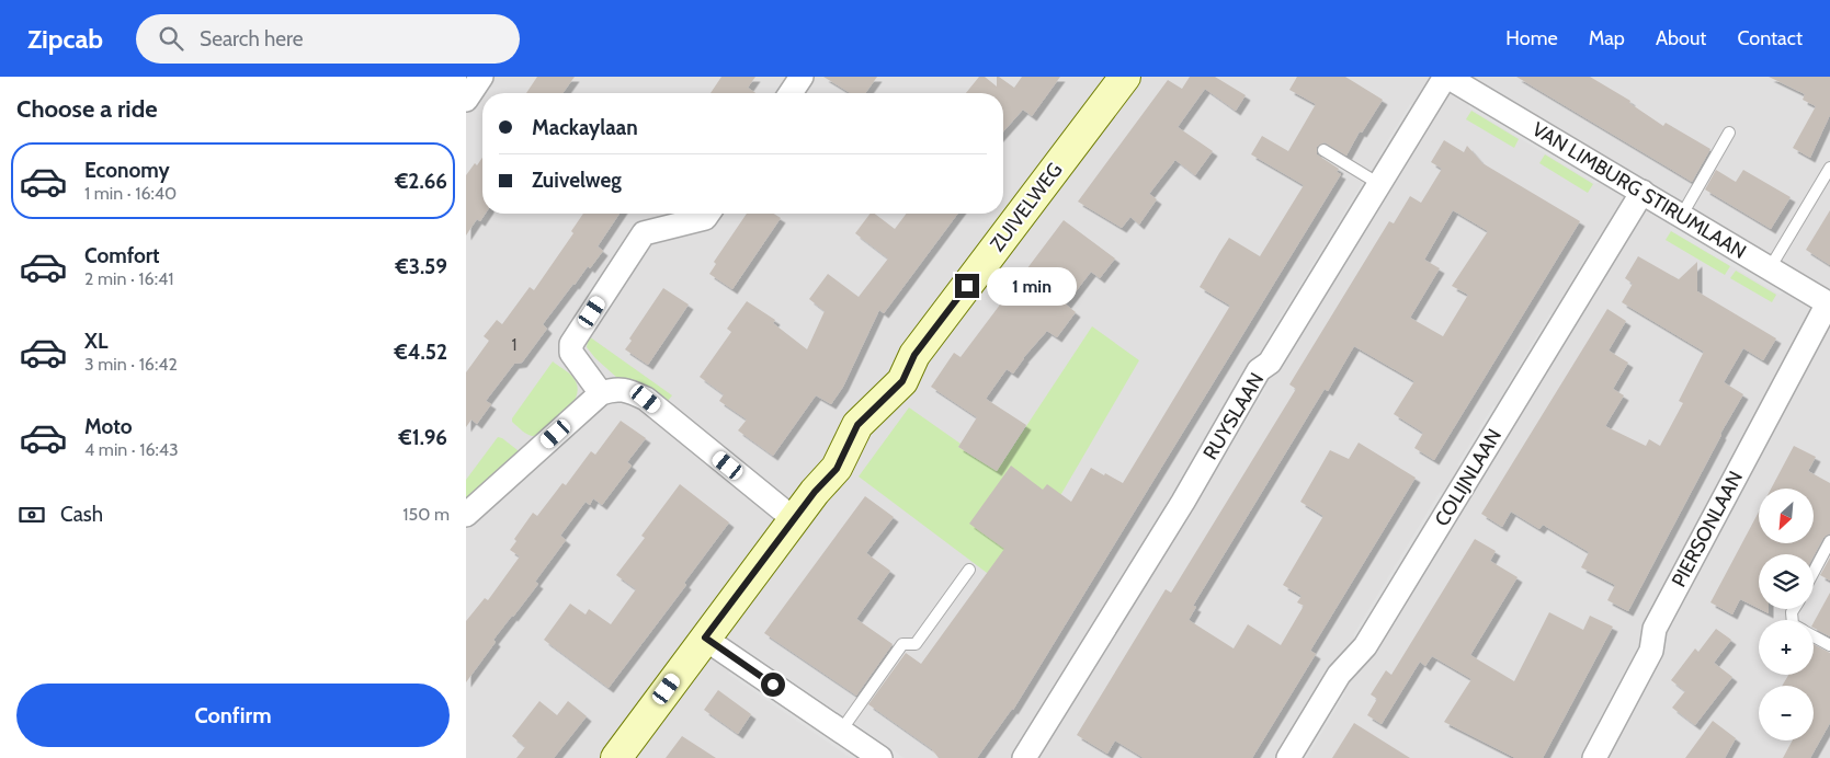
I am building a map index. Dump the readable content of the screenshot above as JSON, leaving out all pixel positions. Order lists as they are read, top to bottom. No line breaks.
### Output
{"streets":{"street":["VAN LIMBURG STIRUMLAAN","ZUIVELWEG","RUYSLAAN","COLIJNLAAN","PIERSONLAAN"]},"crossings":[["VAN LIMBURG STIRUMLAAN","RUYSLAAN"],["VAN LIMBURG STIRUMLAAN","COLIJNLAAN"],["VAN LIMBURG STIRUMLAAN","PIERSONLAAN"]],"house_numbers":["1"],"north":"bottom left","page":{"header":"Zipcab","search":"Search here","nav":["Home","Map","About","Contact"],"heading":"Choose a ride","banner":["Mackaylaan","Zuivelweg"],"list":[{"name":"Economy","note":"1 min · 16:40","value":"€2.66"},{"name":"Comfort","note":"2 min · 16:41","value":"€3.59"},{"name":"XL","note":"3 min · 16:42","value":"€4.52"},{"name":"Moto","note":"4 min · 16:43","value":"€1.96"}],"bubble":"1 min","pay":["Cash","150 m"],"map_buttons":["+","−"],"buttons":"Confirm"}}
